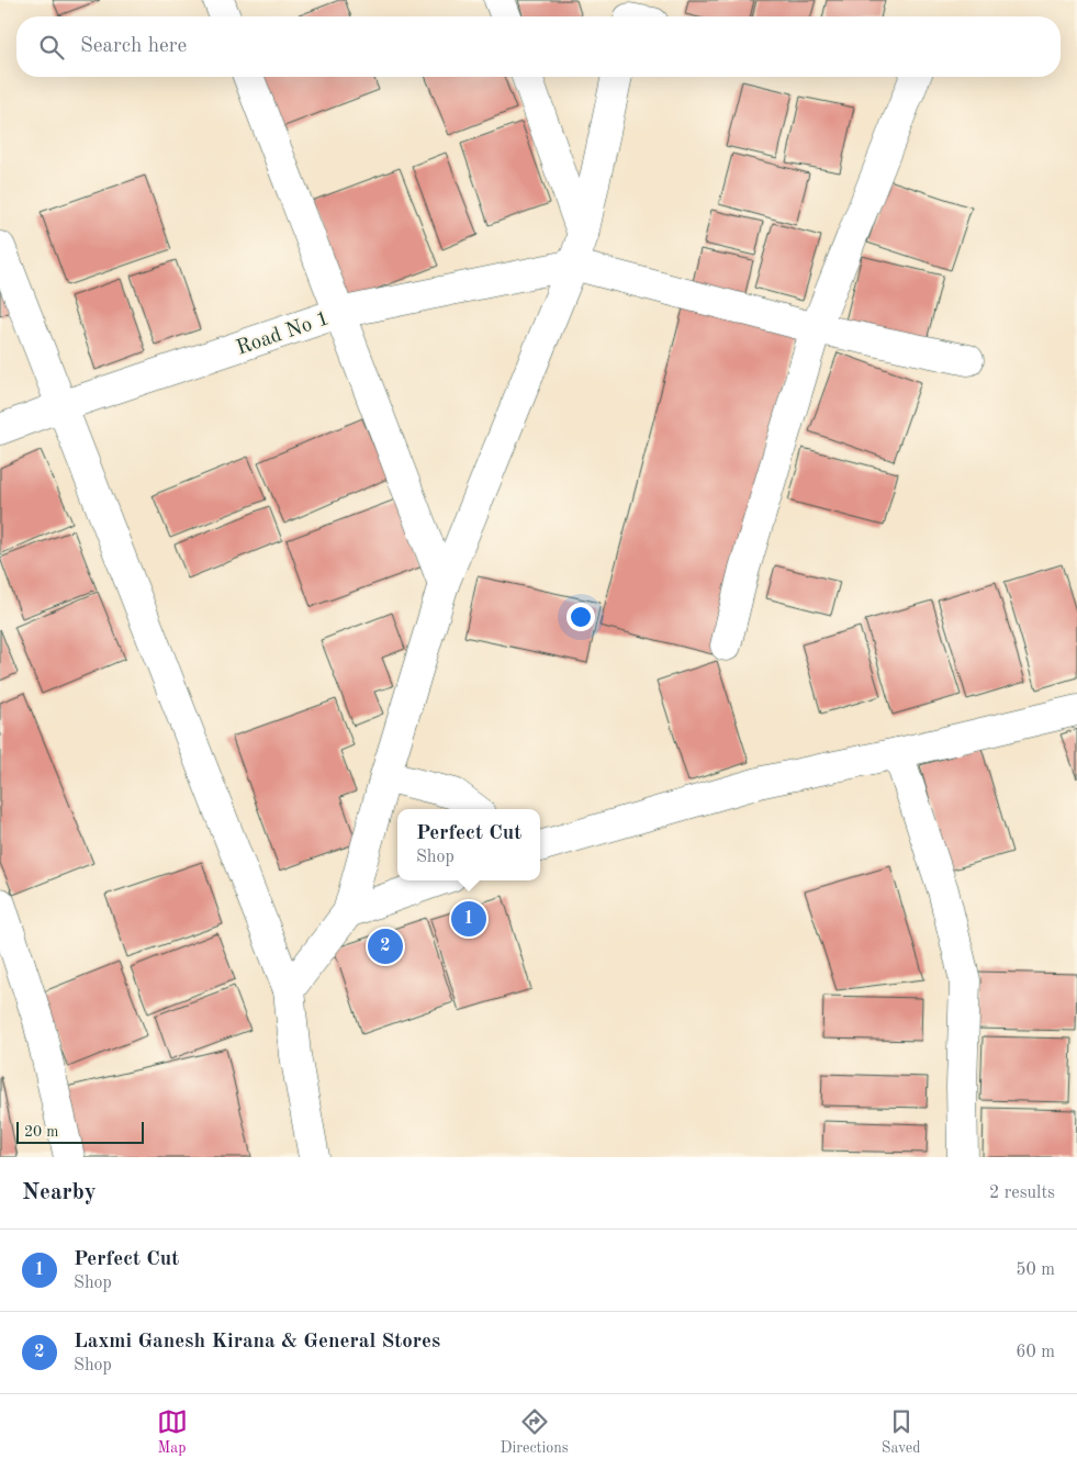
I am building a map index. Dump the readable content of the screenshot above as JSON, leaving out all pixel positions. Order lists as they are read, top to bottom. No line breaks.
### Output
{"streets":{"street":["Road No 1"]},"scale_bar":"20 m","page":{"search":"Search here","popup":["Perfect Cut","Shop"],"pins":["1","2"],"scale":"20 m","heading":["Nearby","2 results"],"list":[{"mark":"1","name":"Perfect Cut","note":"Shop","value":"50 m"},{"mark":"2","name":"Laxmi Ganesh Kirana & General Stores","note":"Shop","value":"60 m"}],"nav":["Map","Directions","Saved"]}}
